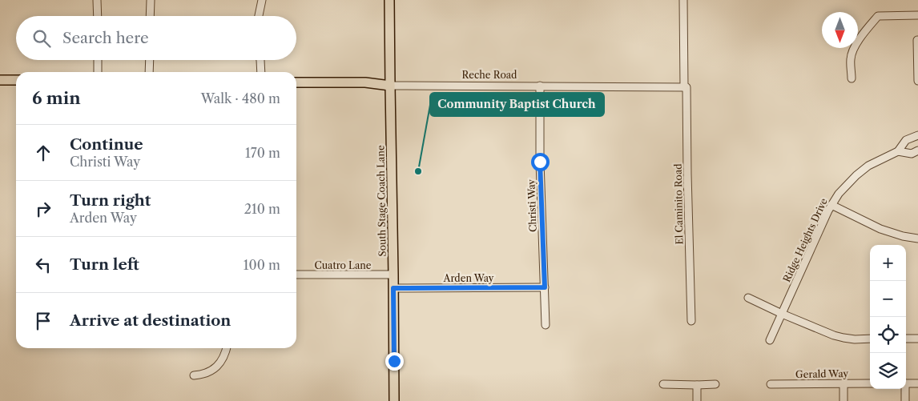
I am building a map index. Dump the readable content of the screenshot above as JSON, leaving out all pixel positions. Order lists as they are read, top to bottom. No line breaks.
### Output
{"streets":{"main road":["Reche Road","South Stage Coach Lane"],"street":["El Caminito Road","Christi Way","Ridge Heights Drive","Cuatro Lane","Arden Way","Gerald Way"]},"crossings":[["Reche Road","South Stage Coach Lane"],["Reche Road","El Caminito Road"],["Reche Road","Christi Way"],["South Stage Coach Lane","Cuatro Lane"],["South Stage Coach Lane","Arden Way"],["Christi Way","Arden Way"]],"places":["Community Baptist Church"],"north":"bottom","page":{"search":"Search here","heading":["6 min","Walk · 480 m"],"list":[["Continue","Christi Way","170 m"],["Turn right","Arden Way","210 m"],["Turn left","100 m"],"Arrive at destination"],"map_buttons":["+","−"]}}
